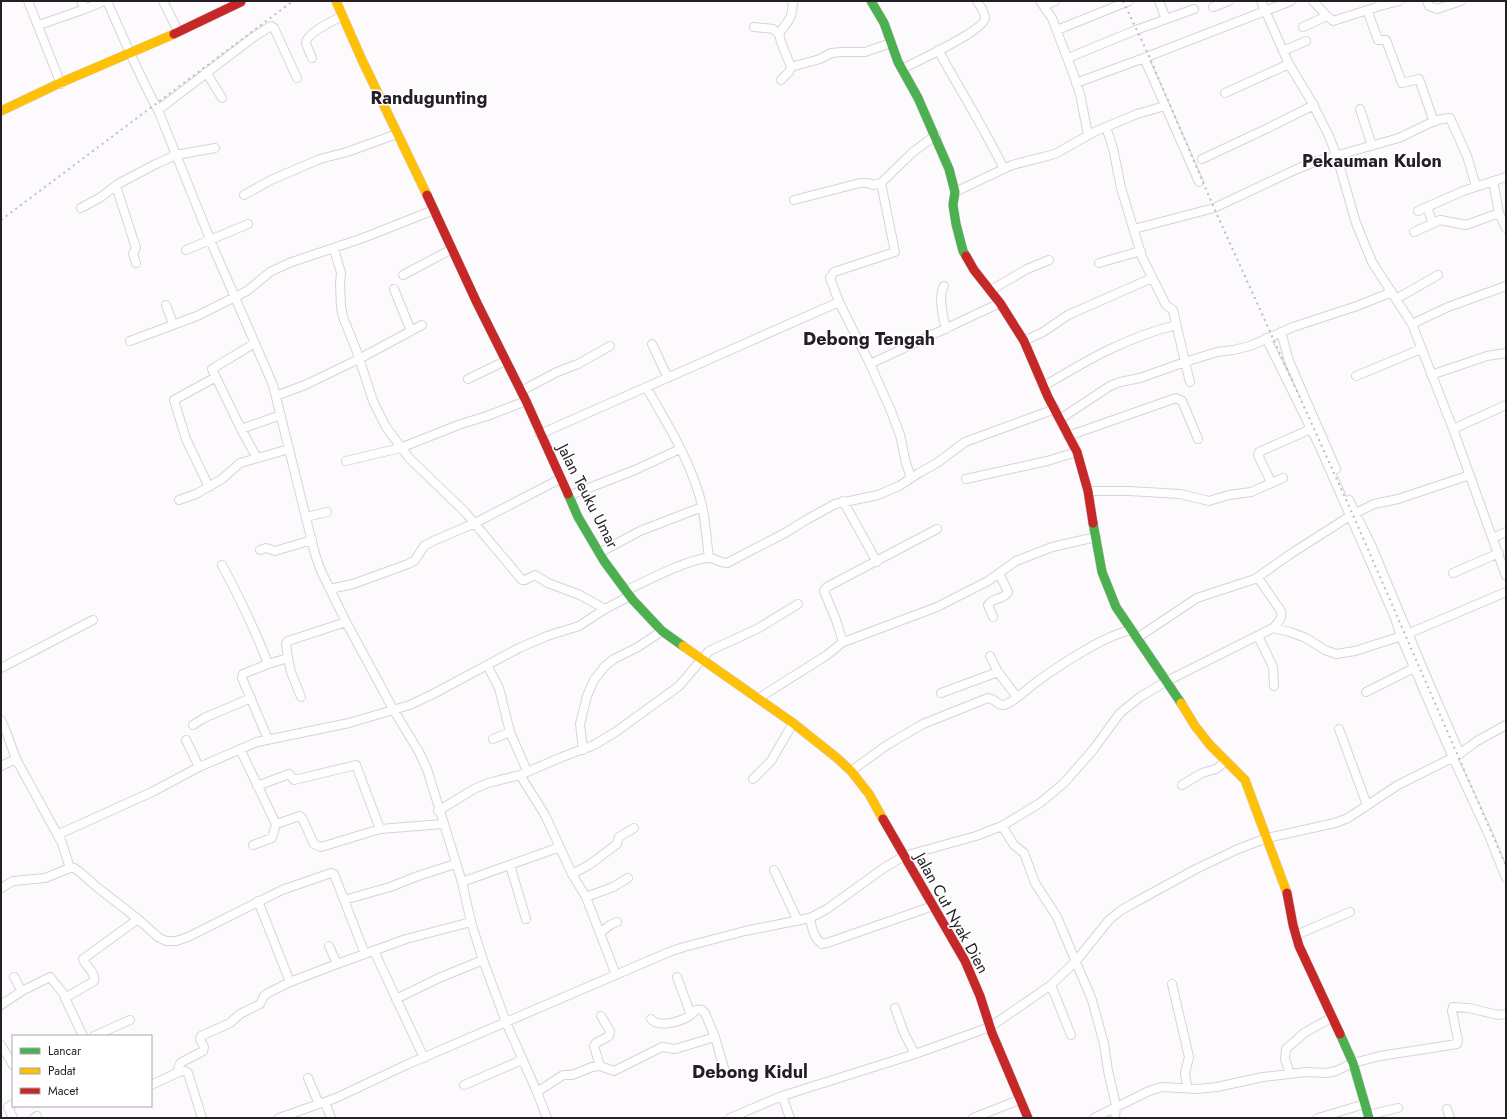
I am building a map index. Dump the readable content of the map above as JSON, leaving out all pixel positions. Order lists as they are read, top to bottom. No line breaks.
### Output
{"streets":{"street":["Jalan Teuku Umar","Jalan Cut Nyak Dien"]},"crossings":[["Jalan Teuku Umar","Jalan Cut Nyak Dien"]],"districts":["Randugunting","Pekauman Kulon","Debong Tengah","Debong Kidul"],"legend":["Lancar","Padat","Macet"]}
